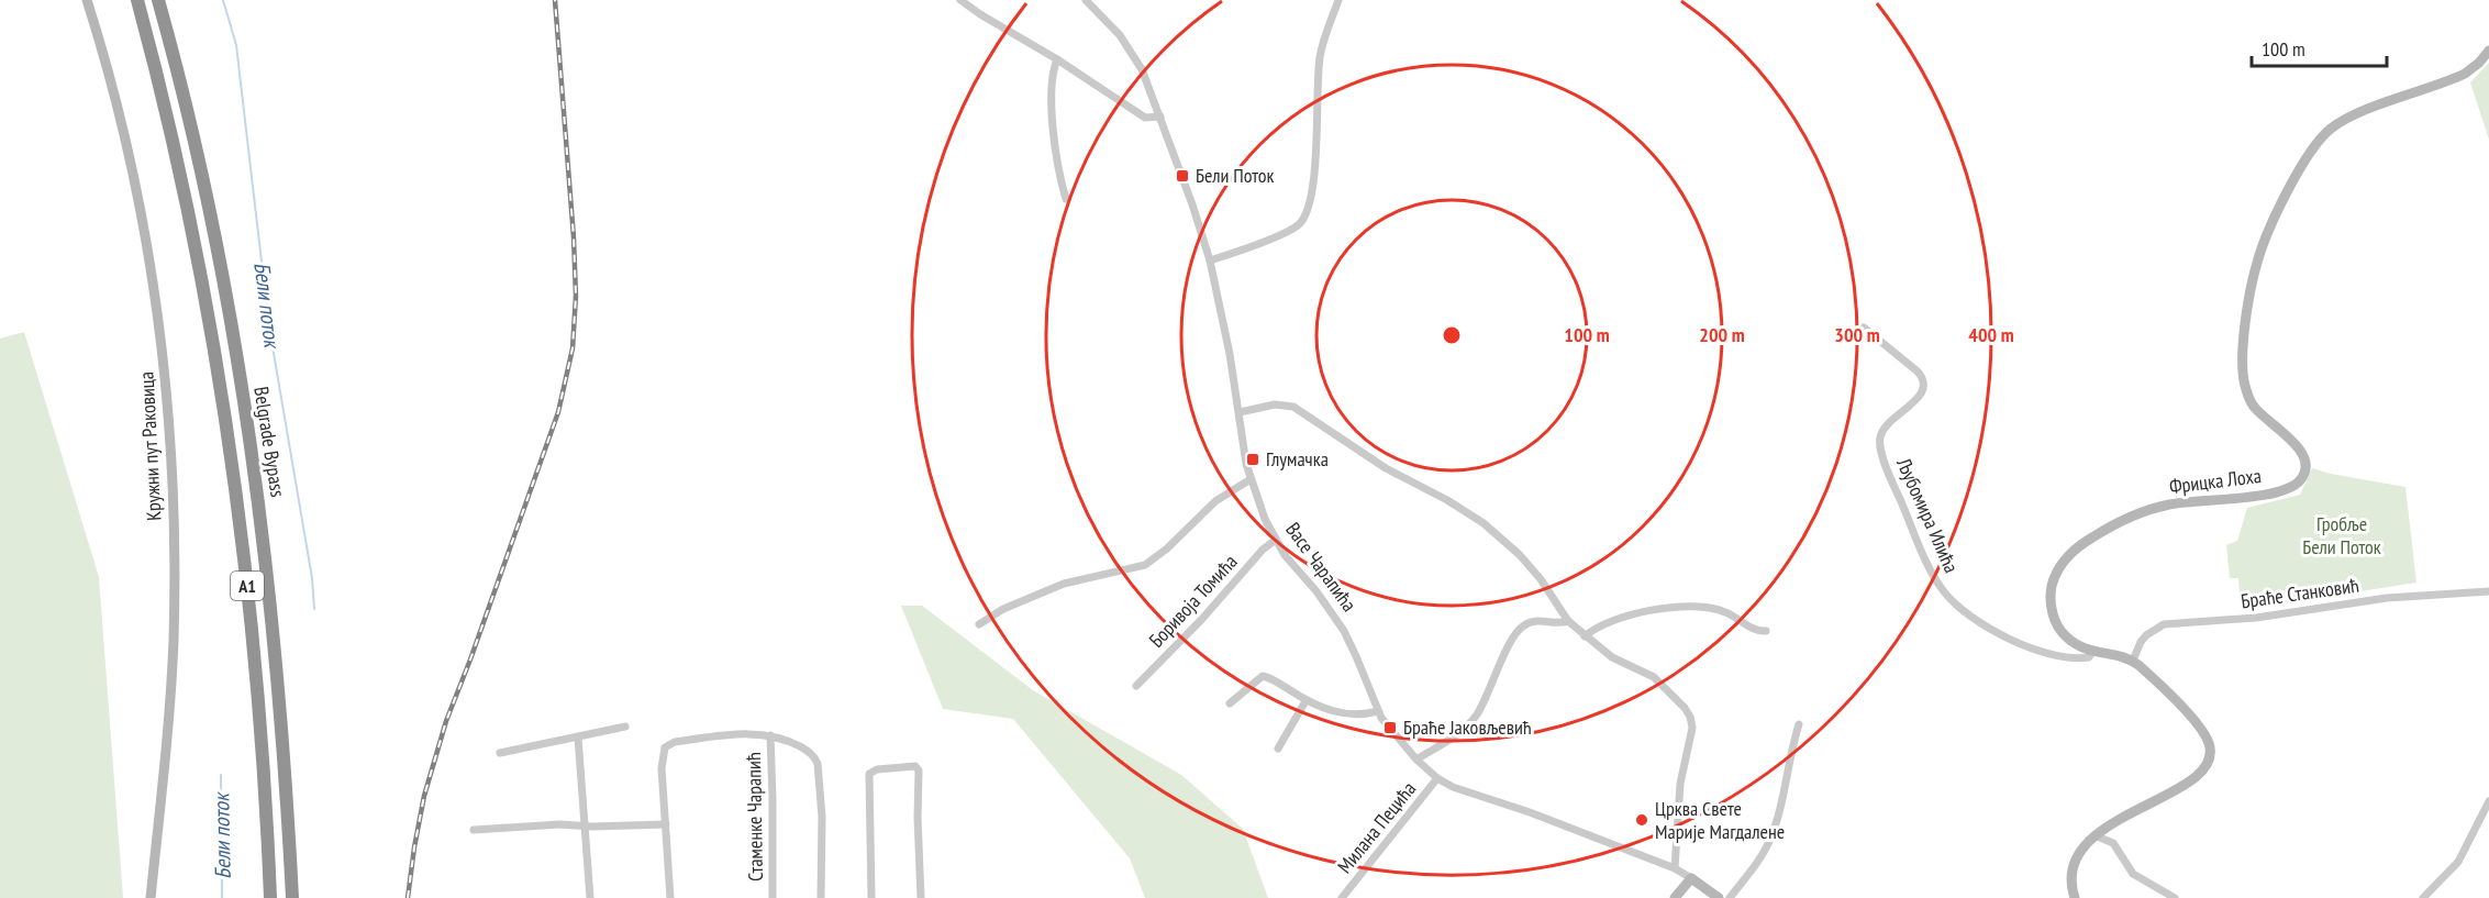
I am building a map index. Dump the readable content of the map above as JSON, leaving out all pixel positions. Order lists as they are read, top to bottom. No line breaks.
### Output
{"streets":{"highway":["Belgrade Bypass","A1"],"street":["Кружни пут Раковица","Фрицка Лоха","Љубомира Илића","Васе Чарапића","Браће Станковић","Боривоја Томића","Стаменке Чарапић","Милана Пецића"]},"crossings":[["Фрицка Лоха","Љубомира Илића"],["Фрицка Лоха","Браће Станковић"],["Васе Чарапића","Боривоја Томића"],["Васе Чарапића","Милана Пецића"]],"water":["Бели поток"],"parks":["Гробље Бели Поток"],"places":{"transit":["Бели Поток","Глумачка","Браће Јаковљевић"],"other":["Црква Свете Марије Магдалене"]},"scale_bar":"100 m","rings":["100 m","200 m","300 m","400 m"]}
